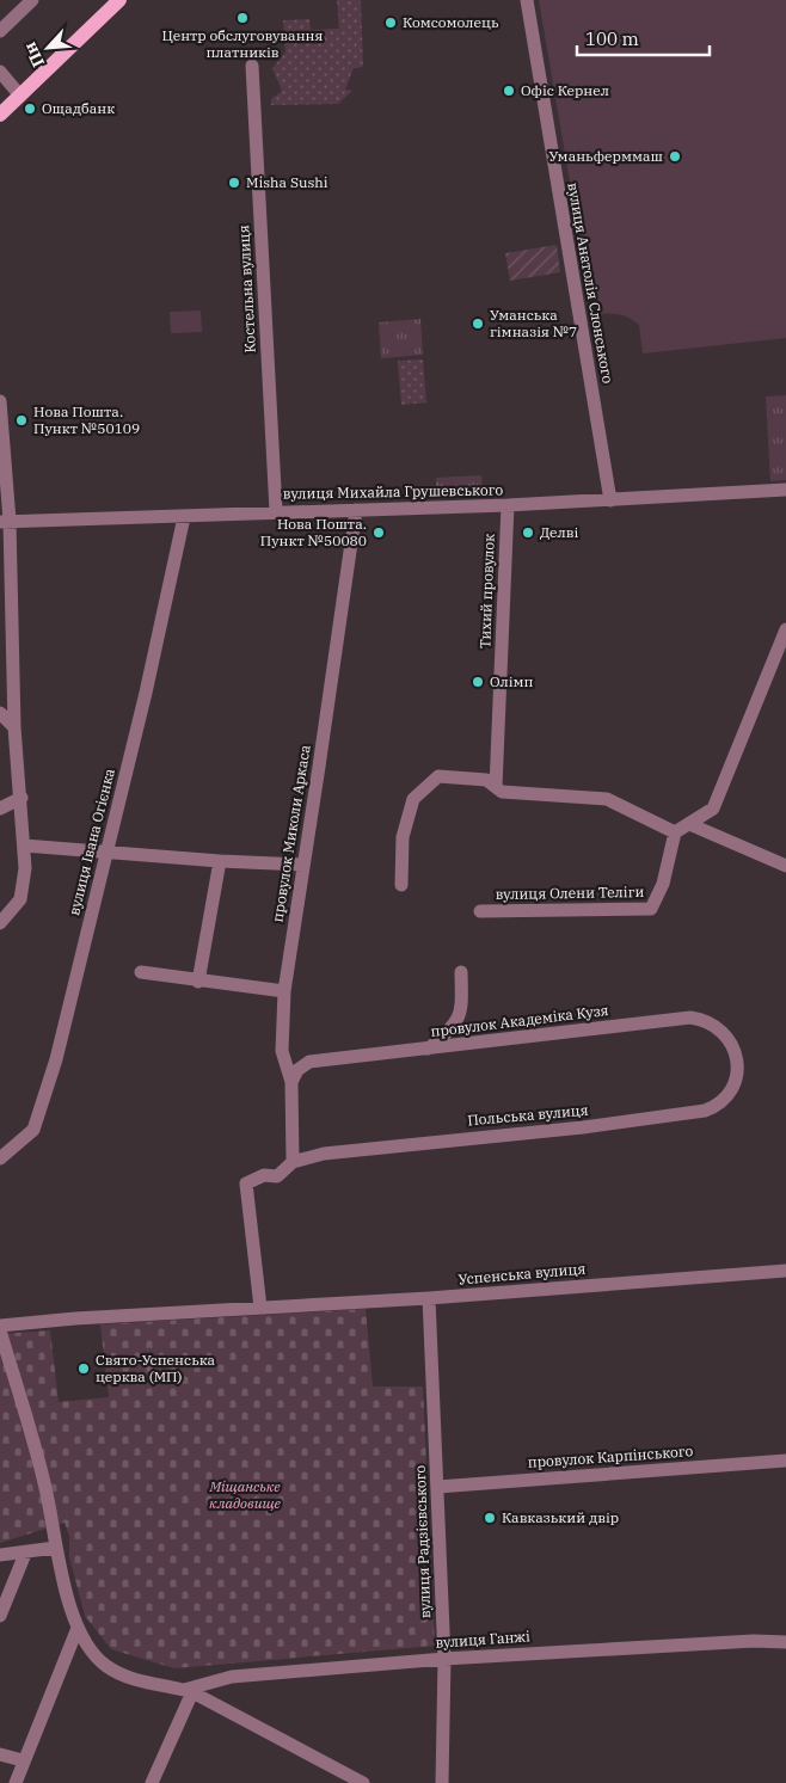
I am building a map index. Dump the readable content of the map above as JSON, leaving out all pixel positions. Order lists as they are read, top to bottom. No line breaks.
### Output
{"streets":{"street":["вулиця Анатолія Слонського","Костельна вулиця","вулиця Михайла Грушевського","Тихий провулок","провулок Миколи Аркаса","вулиця Івана Огієнка","вулиця Олени Теліги","провулок Академіка Кузя","Польська вулиця","Успенська вулиця","провулок Карпінського","вулиця Радзієвського","вулиця Ганжі"]},"crossings":[["вулиця Анатолія Слонського","вулиця Михайла Грушевського"],["Костельна вулиця","вулиця Михайла Грушевського"],["вулиця Михайла Грушевського","Тихий провулок"],["вулиця Михайла Грушевського","провулок Миколи Аркаса"],["вулиця Михайла Грушевського","вулиця Івана Огієнка"],["провулок Миколи Аркаса","провулок Академіка Кузя"],["провулок Миколи Аркаса","Польська вулиця"],["провулок Академіка Кузя","Польська вулиця"],["Успенська вулиця","вулиця Радзієвського"],["провулок Карпінського","вулиця Радзієвського"],["вулиця Радзієвського","вулиця Ганжі"]],"parks":["Міщанське кладовище"],"places":["Центр обслуговування платників","Комсомолець","Офіс Кернел","Ощадбанк","Уманьферммаш","Мisha Sushi","Уманська гімназія №7","Нова Пошта. Пункт №50109","Нова Пошта. Пункт №50080","Делві","Олімп","Свято-Успенська церква (МП)","Кавказький двір"],"scale_bar":"100 m","north":"bottom left"}
